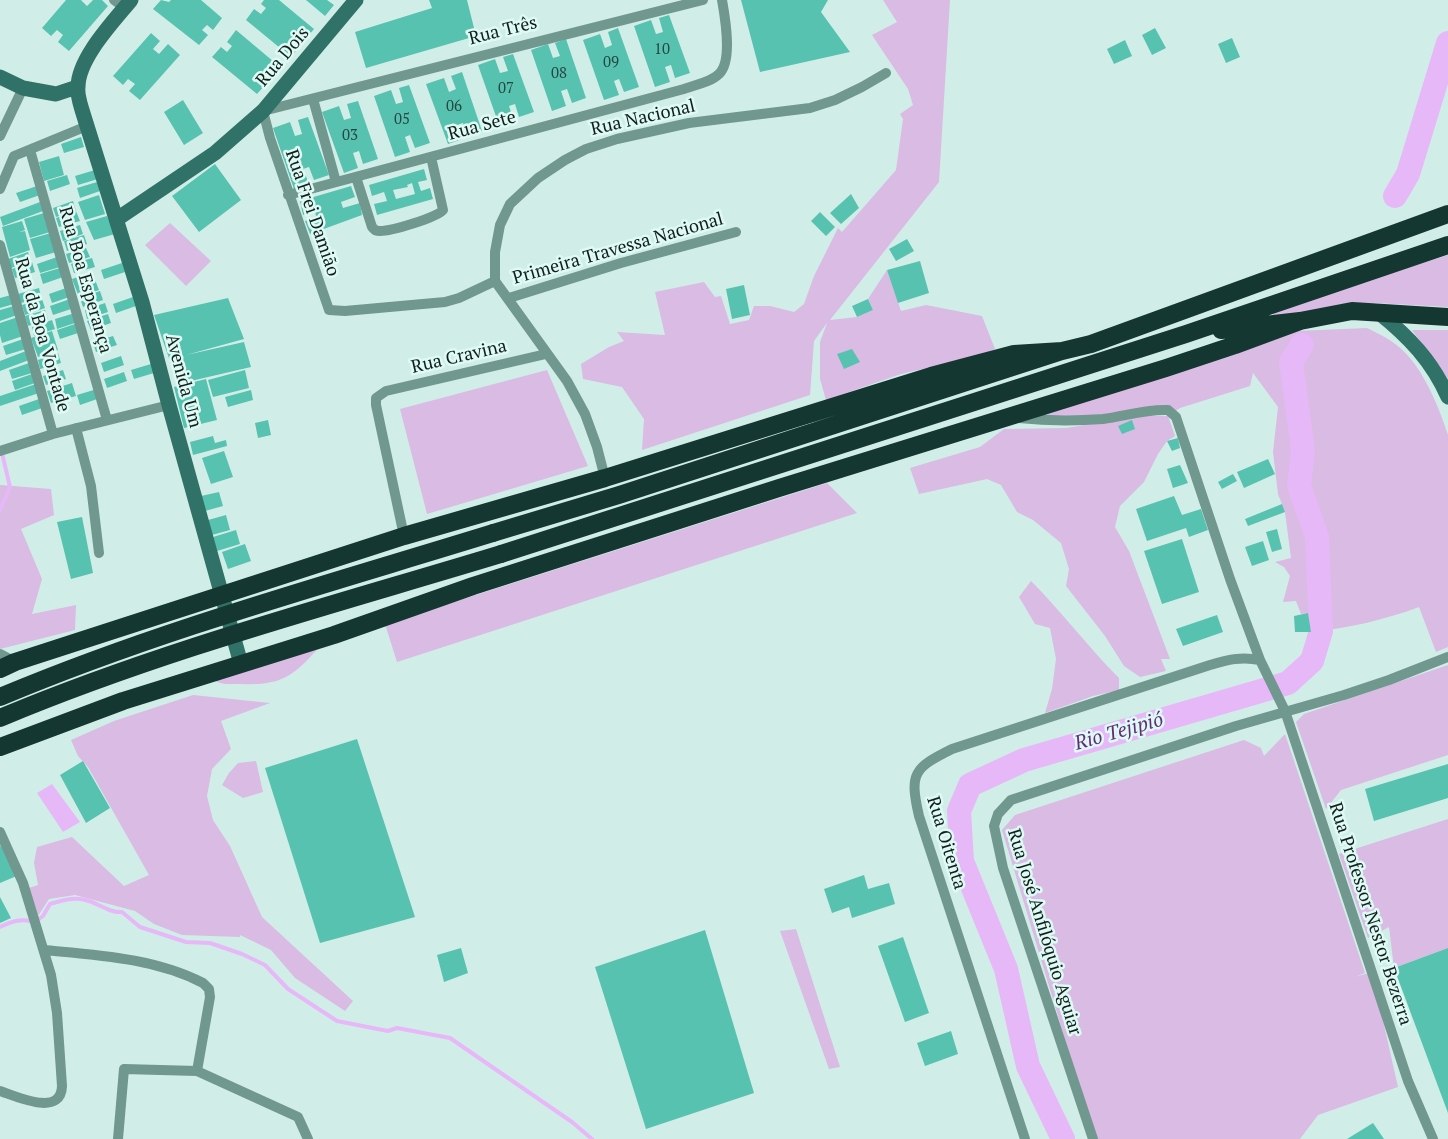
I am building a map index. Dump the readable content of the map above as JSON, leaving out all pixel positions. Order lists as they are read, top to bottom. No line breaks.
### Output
{"streets":{"street":["Rua Três","Rua Dois","Rua Nacional","Rua Sete","Rua Frei Damião","Primeira Travessa Nacional","Rua Boa Esperança","Rua da Boa Vontade","Rua Cravina","Avenida Um","Rua Oitenta","Rua Professor Nestor Bezerra","Rua José Anfilóquio Aguiar"]},"crossings":[["Rua Três","Rua Dois"],["Rua Três","Rua Frei Damião"],["Rua Três","Avenida Um"],["Rua Dois","Rua Frei Damião"],["Rua Nacional","Rua Frei Damião"],["Rua Sete","Rua Frei Damião"],["Rua Oitenta","Rua Professor Nestor Bezerra"],["Rua Professor Nestor Bezerra","Rua José Anfilóquio Aguiar"]],"water":["Rio Tejipió"],"house_numbers":["10","09","08","07","06","05","03"]}
